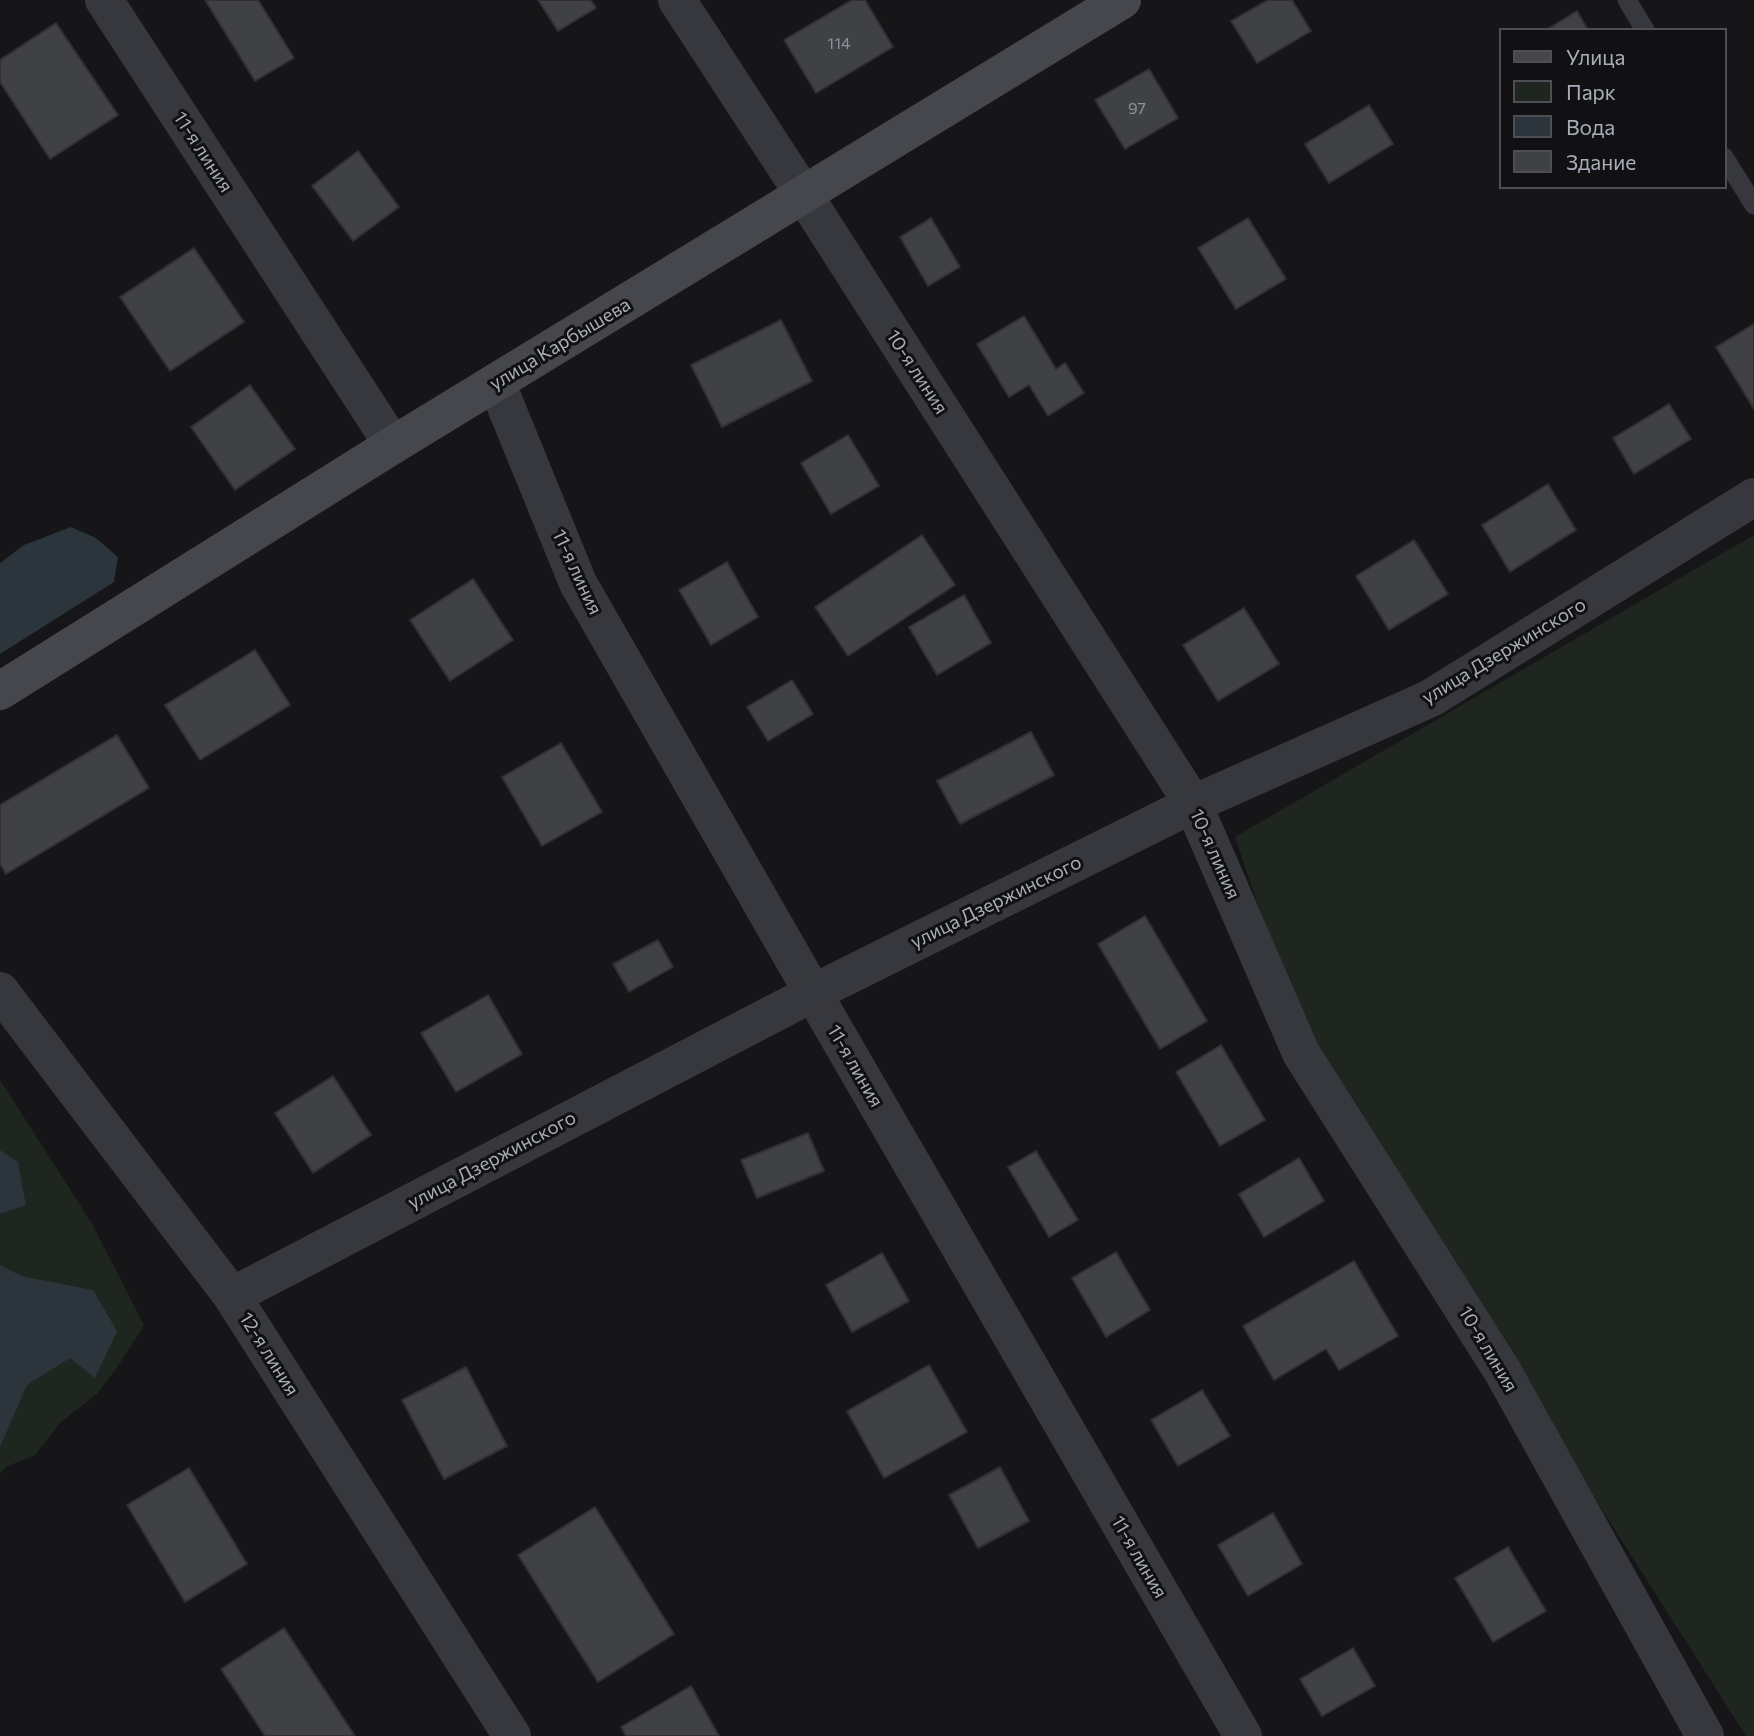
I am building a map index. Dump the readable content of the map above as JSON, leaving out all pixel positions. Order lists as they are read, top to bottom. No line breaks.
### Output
{"streets":{"main road":["улица Карбышева"],"street":["11-я линия","10-я линия","улица Дзержинского","12-я линия"]},"crossings":[["11-я линия","улица Карбышева"],["11-я линия","улица Дзержинского"],["улица Карбышева","10-я линия"],["10-я линия","улица Дзержинского"],["улица Дзержинского","12-я линия"]],"house_numbers":["114","97"],"legend":["Улица","Парк","Вода","Здание"]}
